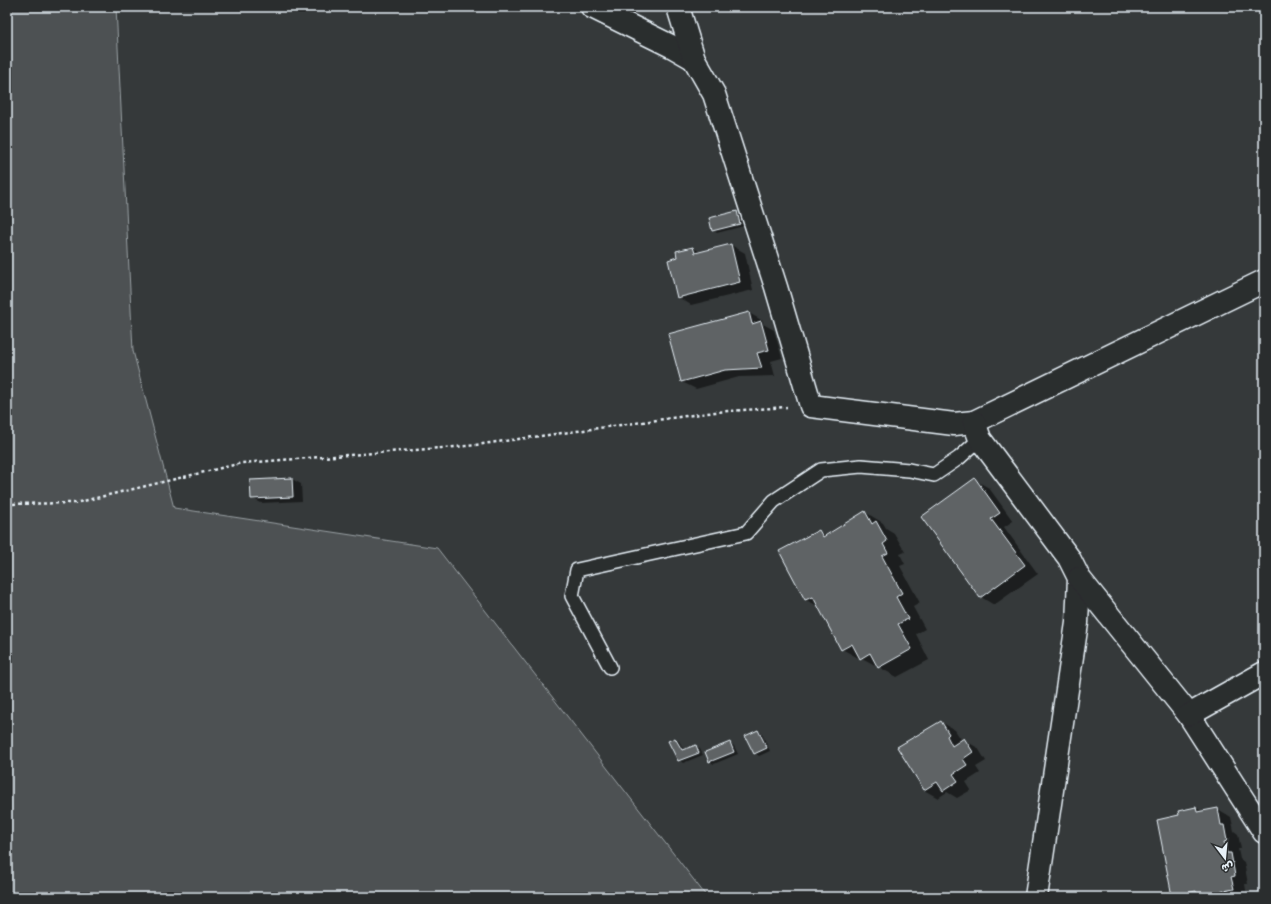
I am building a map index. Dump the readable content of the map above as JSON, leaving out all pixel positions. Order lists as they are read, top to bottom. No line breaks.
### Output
{"north":"bottom"}
